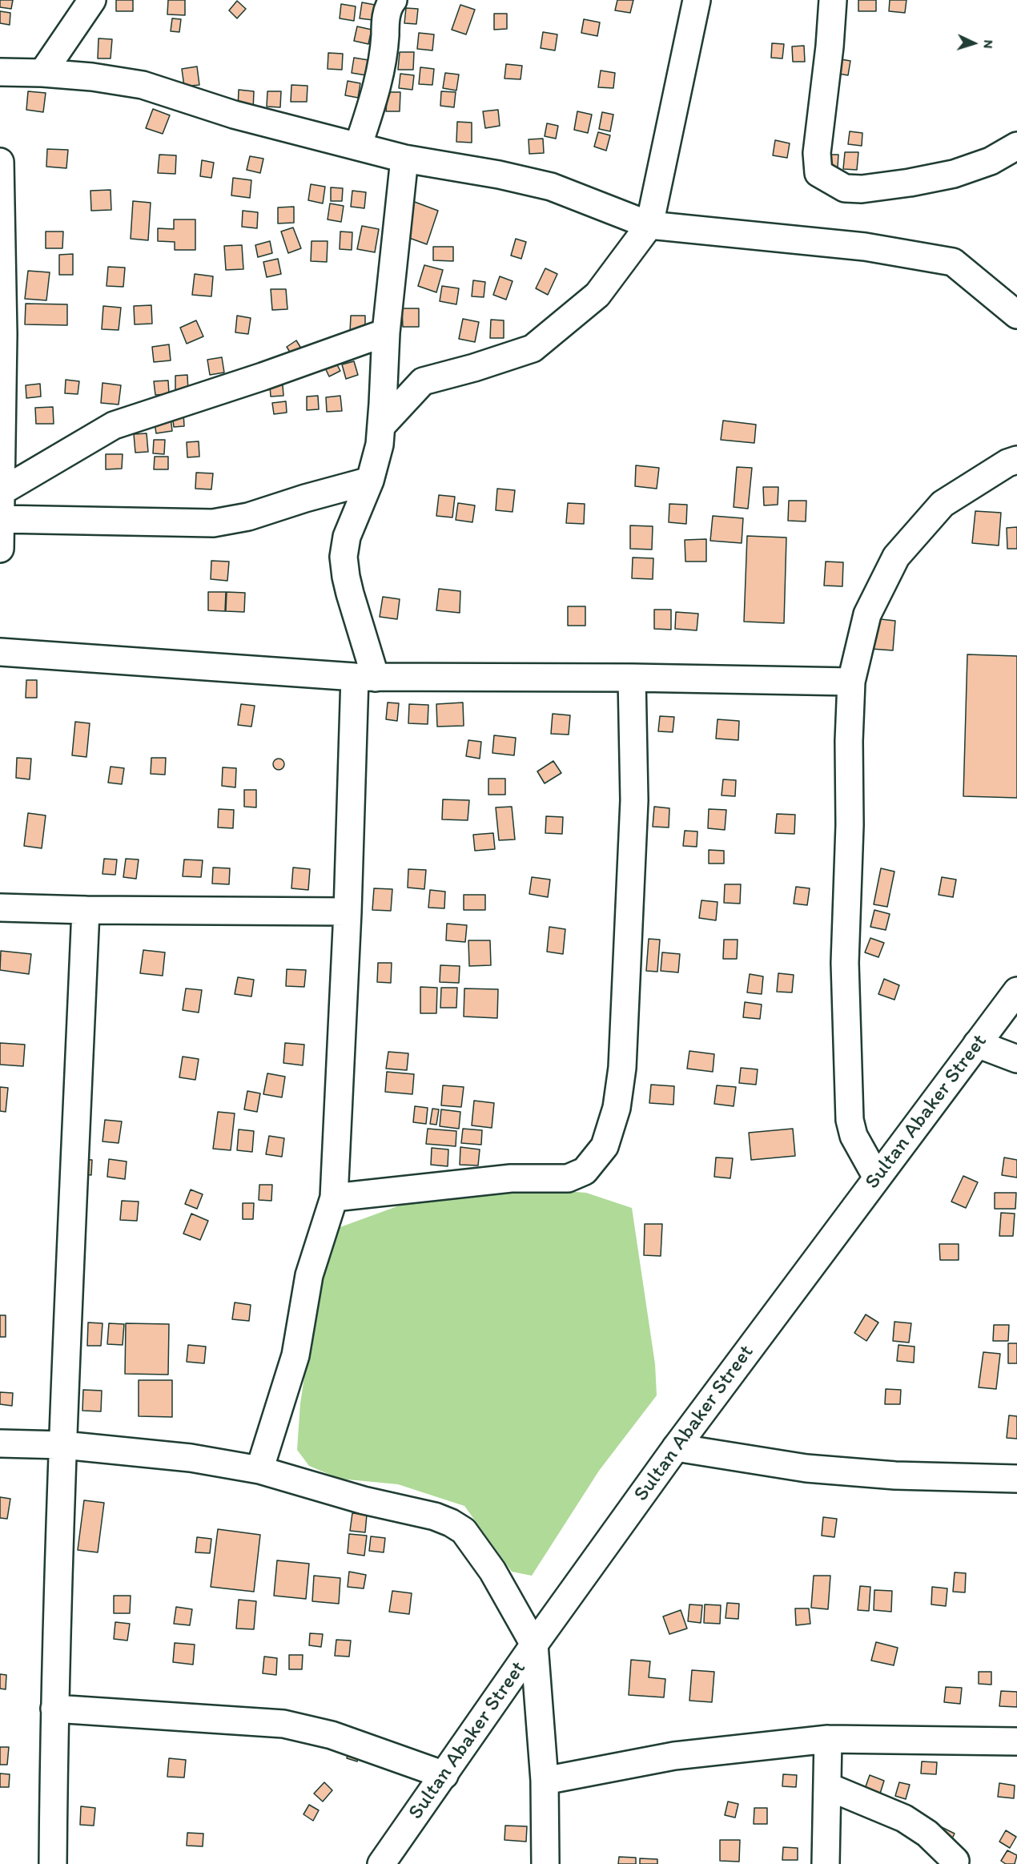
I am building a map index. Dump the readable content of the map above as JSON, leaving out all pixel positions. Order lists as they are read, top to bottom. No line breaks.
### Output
{"streets":{"main road":["Sultan Abaker Street"]},"north":"right"}
